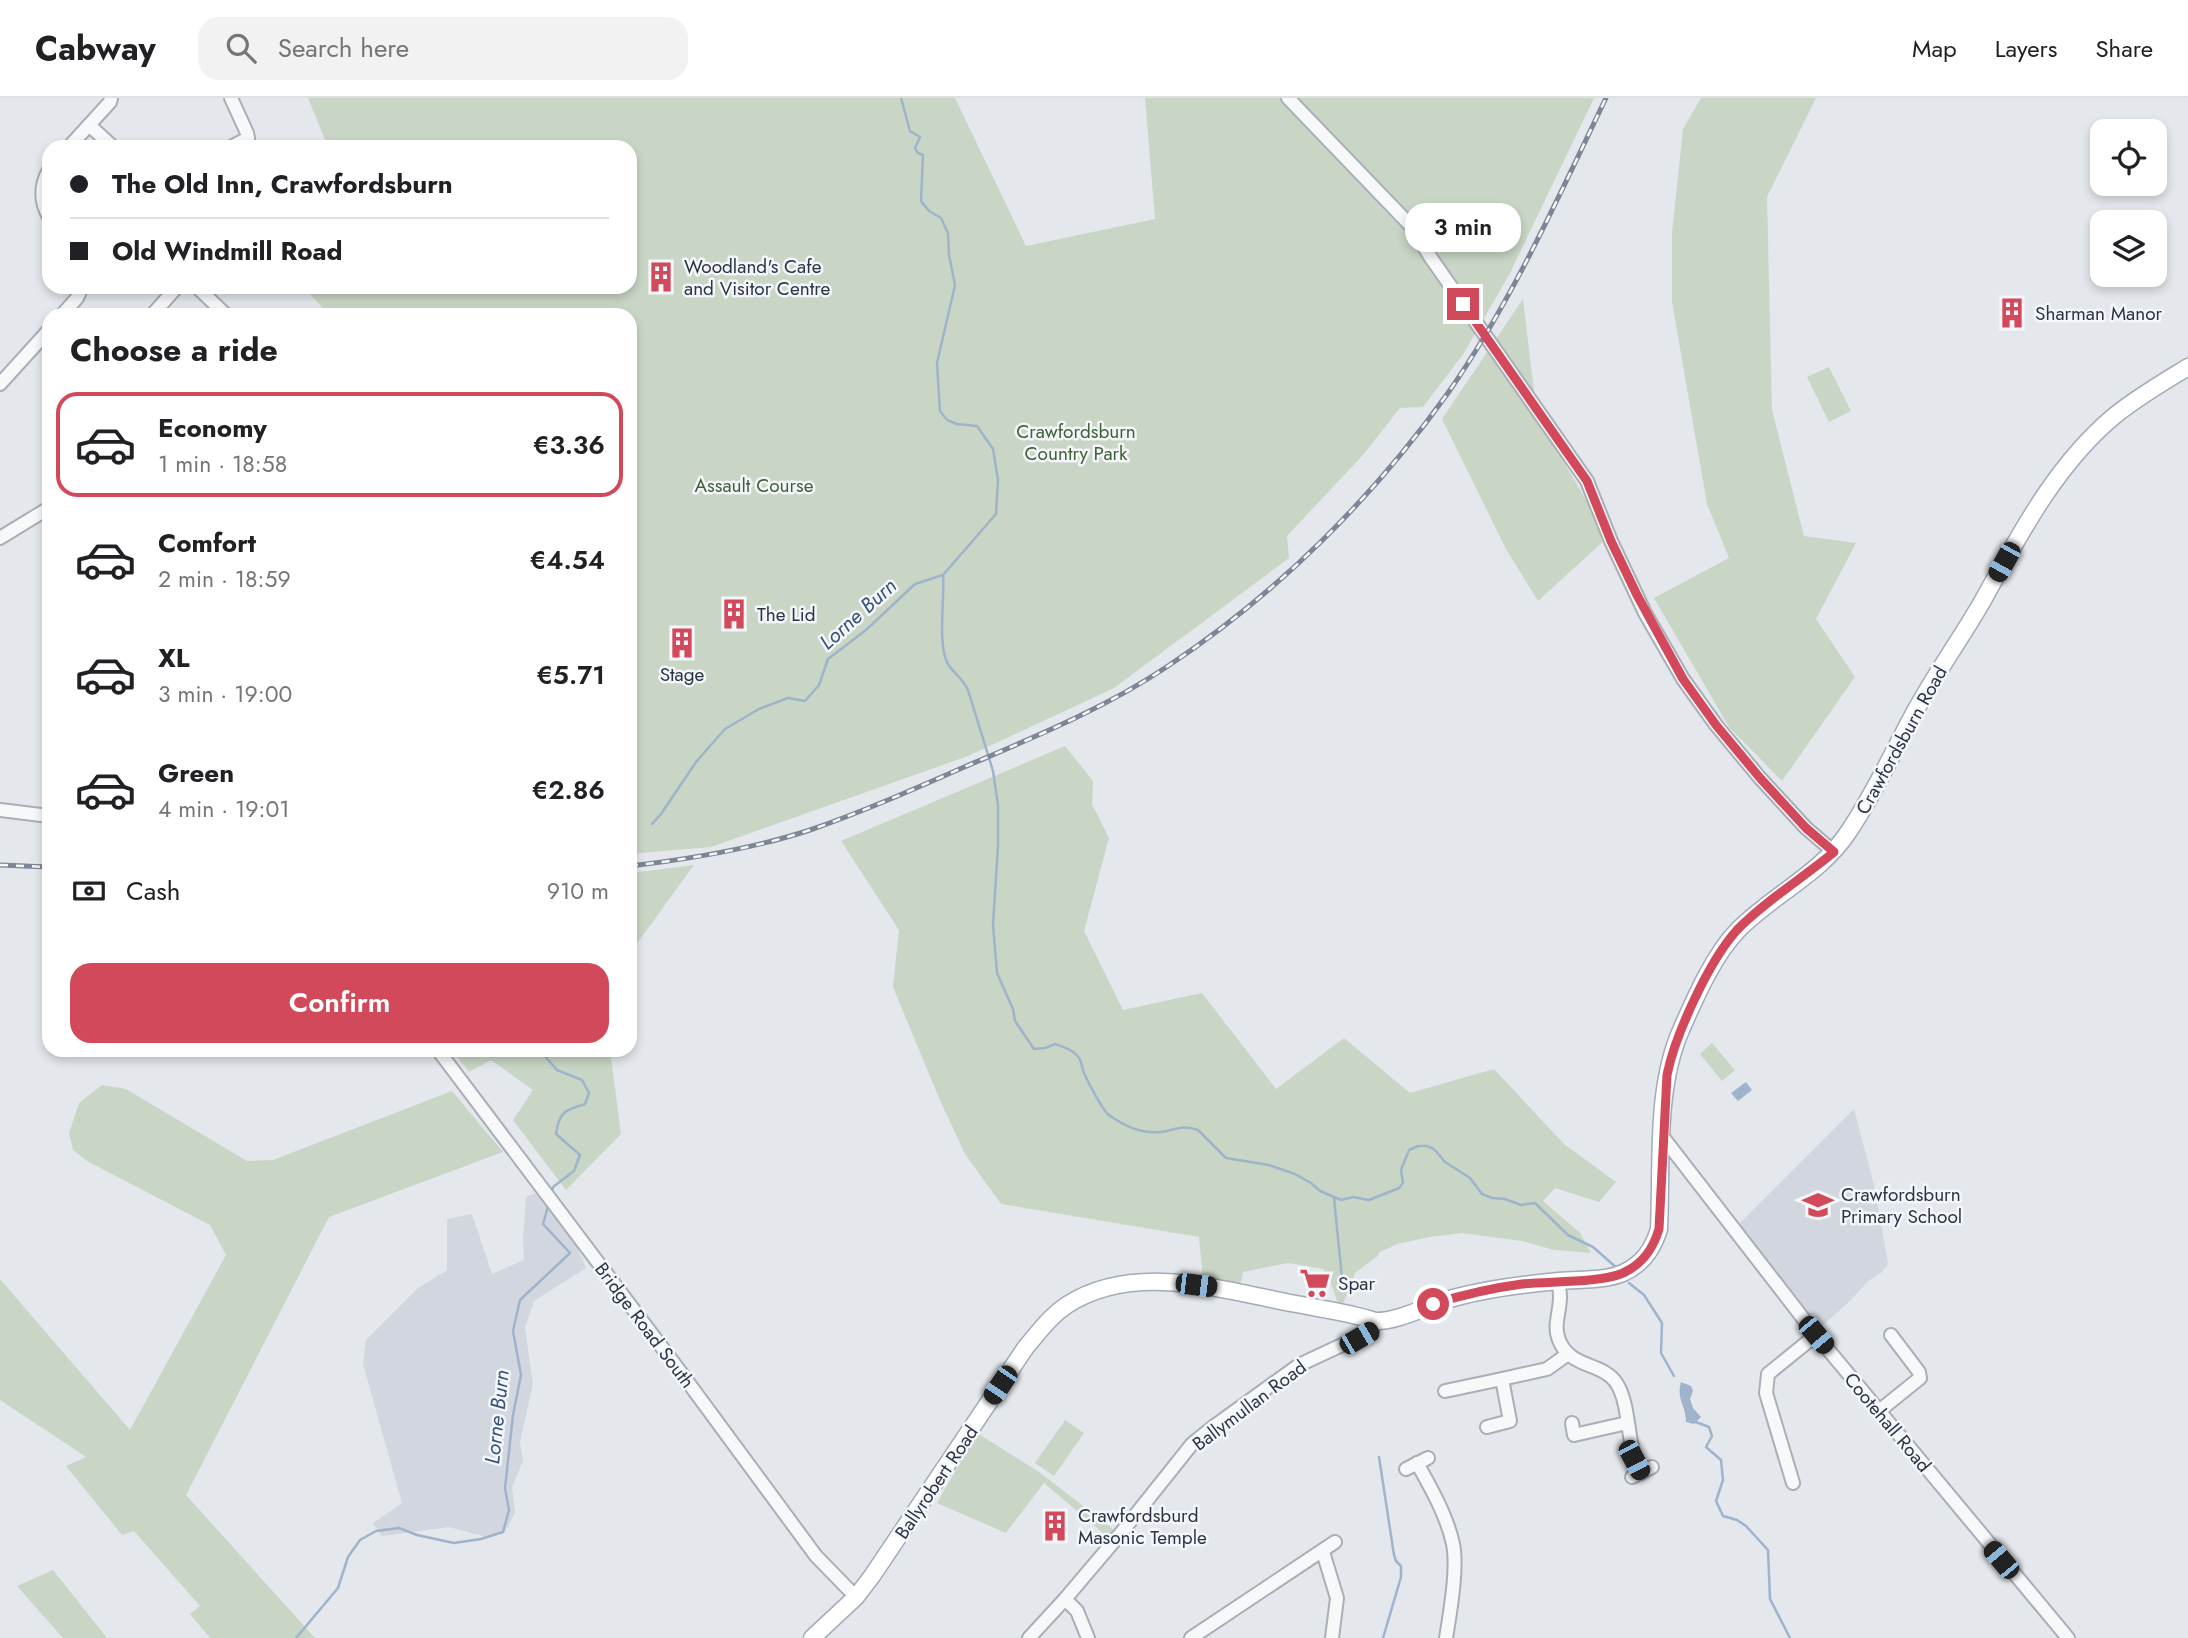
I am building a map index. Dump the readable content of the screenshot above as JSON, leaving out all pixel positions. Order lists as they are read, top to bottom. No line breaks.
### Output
{"streets":{"main road":["Crawfordsburn Road","Ballyrobert Road"],"street":["Bridge Road South","Ballymullan Road","Cootehall Road"]},"crossings":[["Crawfordsburn Road","Ballymullan Road"],["Crawfordsburn Road","Cootehall Road"],["Crawfordsburn Road","Ballyrobert Road"],["Bridge Road South","Ballyrobert Road"],["Ballymullan Road","Ballyrobert Road"]],"water":["Lorne Burn"],"parks":["Crawfordsburn Country Park","Assault Course"],"places":{"building":["Woodland's Cafe and Visitor Centre","Sharman Manor","The Lid","Stage","Crawfordsburd Masonic Temple"],"school or university":["Crawfordsburn Primary School"],"supermarket":["Spar"]},"page":{"header":"Cabway","search":"Search here","nav":["Map","Layers","Share"],"banner":["The Old Inn, Crawfordsburn","Old Windmill Road"],"bubble":"3 min","heading":"Choose a ride","list":[{"name":"Economy","note":"1 min · 18:58","value":"€3.36"},{"name":"Comfort","note":"2 min · 18:59","value":"€4.54"},{"name":"XL","note":"3 min · 19:00","value":"€5.71"},{"name":"Green","note":"4 min · 19:01","value":"€2.86"}],"pay":["Cash","910 m"],"buttons":"Confirm"}}
